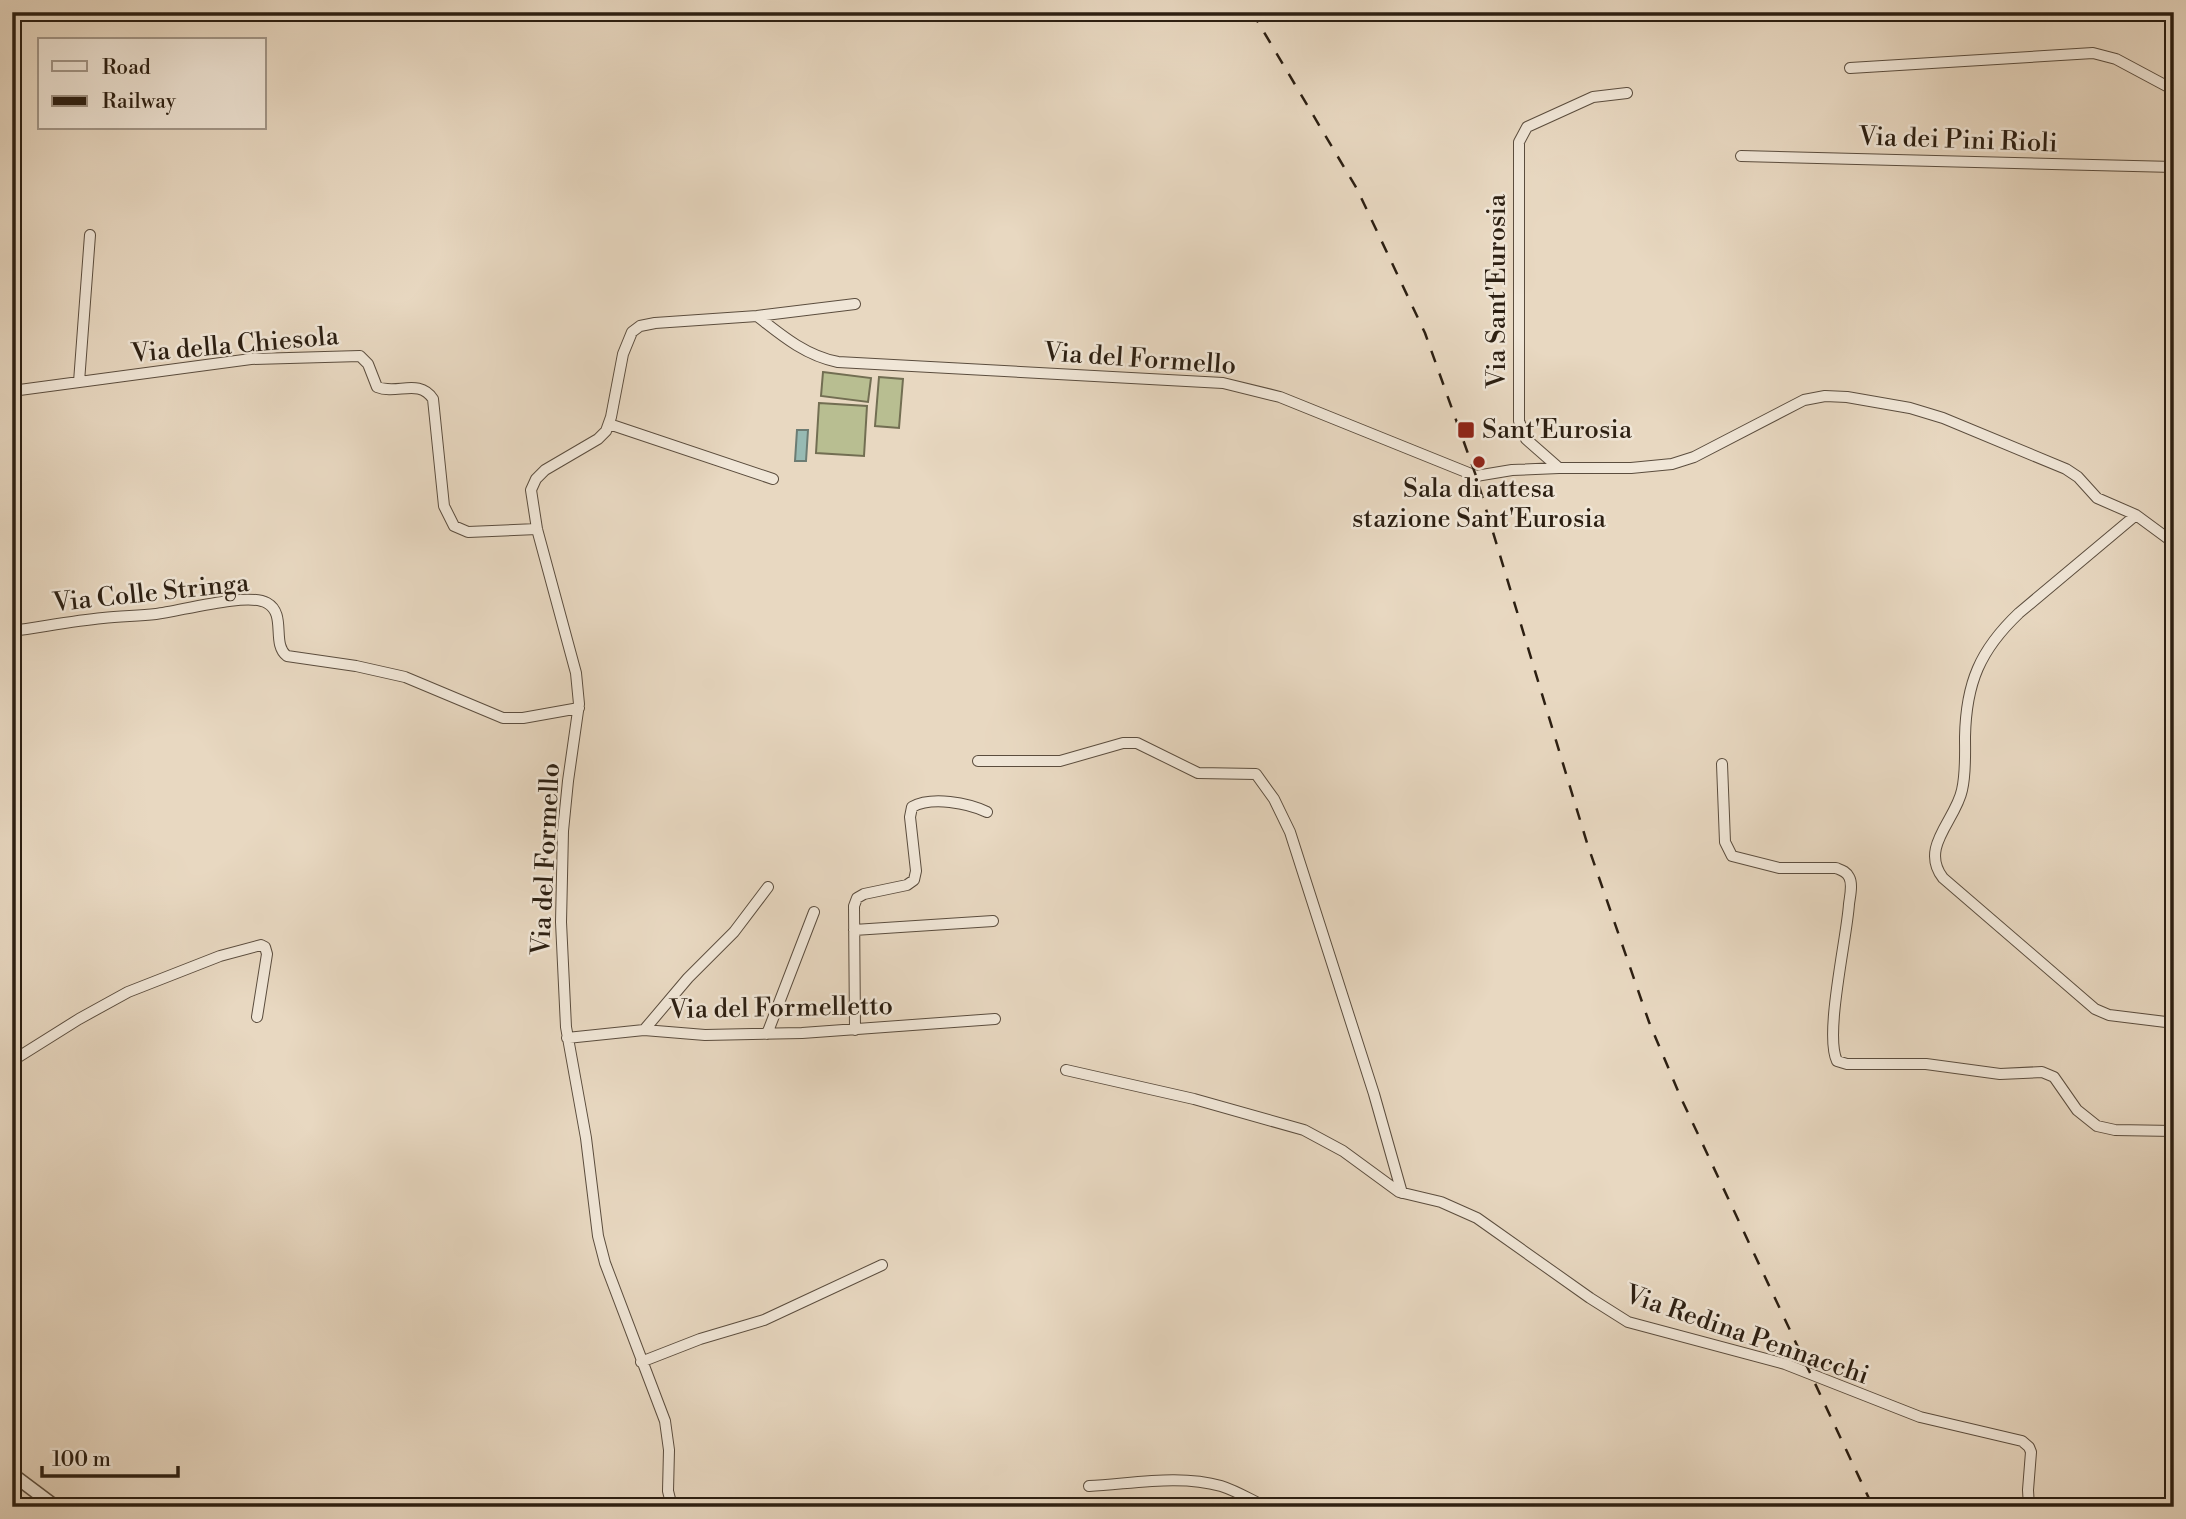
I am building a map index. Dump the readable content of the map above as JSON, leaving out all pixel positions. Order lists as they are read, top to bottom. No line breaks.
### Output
{"streets":{"street":["Via dei Pini Rioli","Via Sant'Eurosia","Via della Chiesola","Via del Formello","Via Colle Stringa","Via del Formelletto","Via Redina Pennacchi"]},"crossings":[["Via Sant'Eurosia","Via del Formello"],["Via della Chiesola","Via del Formello"],["Via del Formello","Via Colle Stringa"],["Via del Formello","Via del Formelletto"]],"places":{"transit":["Sant'Eurosia"],"other":["Sala di attesa stazione Sant'Eurosia"]},"legend":["Road","Railway"],"scale_bar":"100 m"}
